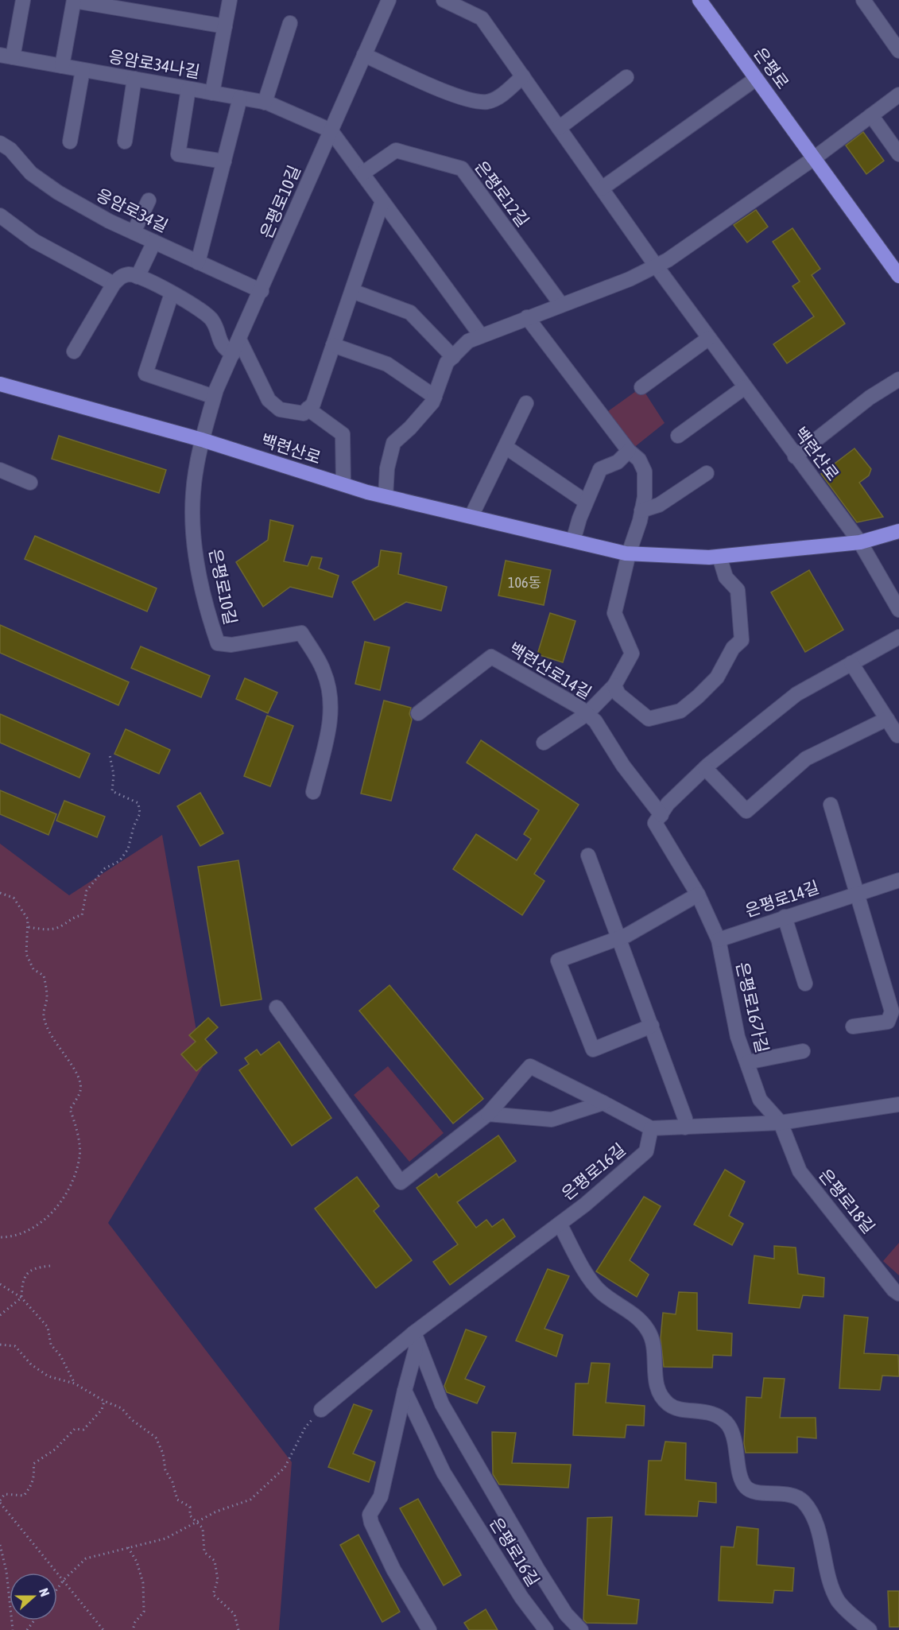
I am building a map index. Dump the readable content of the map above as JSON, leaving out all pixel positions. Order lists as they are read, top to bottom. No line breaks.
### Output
{"streets":{"main road":["은평로","백련산로"],"street":["응암로34나길","은평로12길","은평로10길","응암로34길","백련산로14길","은평로14길","은평로16가길","은평로16길","은평로18길"]},"crossings":[["응암로34나길","은평로10길"],["은평로10길","응암로34길"],["은평로10길","백련산로"],["은평로14길","은평로16가길"],["은평로16가길","은평로18길"]],"house_numbers":["106동"],"north":"right"}
